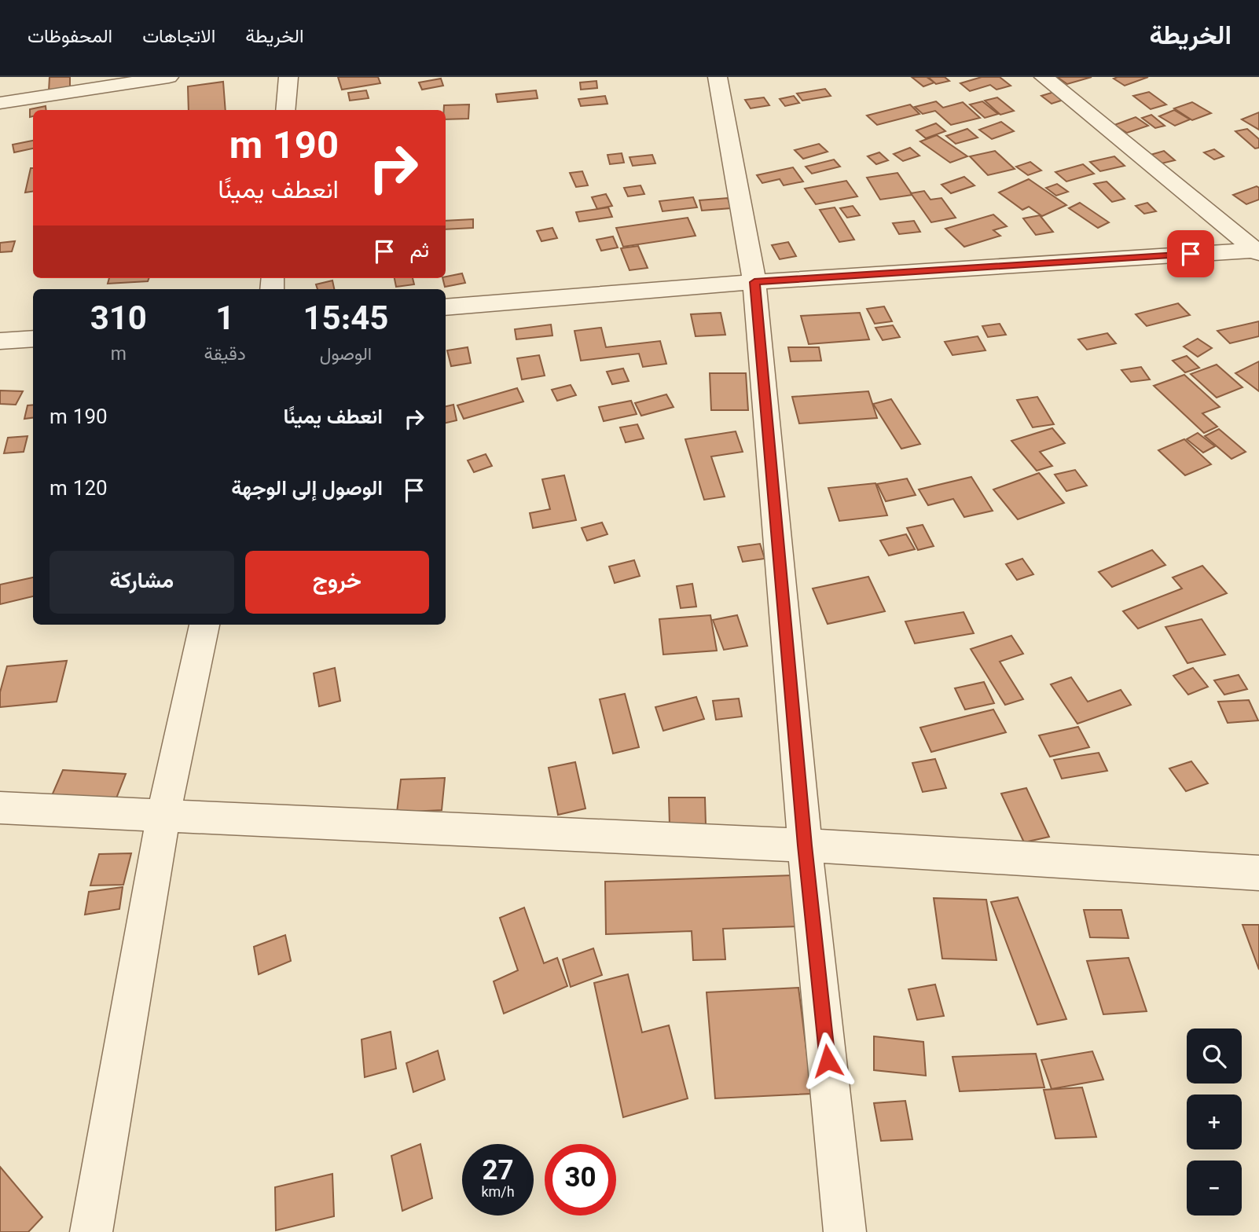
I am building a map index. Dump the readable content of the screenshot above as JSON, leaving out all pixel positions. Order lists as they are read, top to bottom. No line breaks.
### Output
{"page":{"header":"الخريطة","nav":["الخريطة","الاتجاهات","المحفوظات"],"turn":["190 m","انعطف يمينًا"],"then":"ثم","eta":["15:45","الوصول","1","دقيقة","310","m"],"list":[{"name":"انعطف يمينًا","value":"190 m"},{"name":"الوصول إلى الوجهة","value":"120 m"}],"buttons":["خروج","مشاركة"],"map_buttons":["+","−"],"speed":"27 km/h","limit":"30"}}
